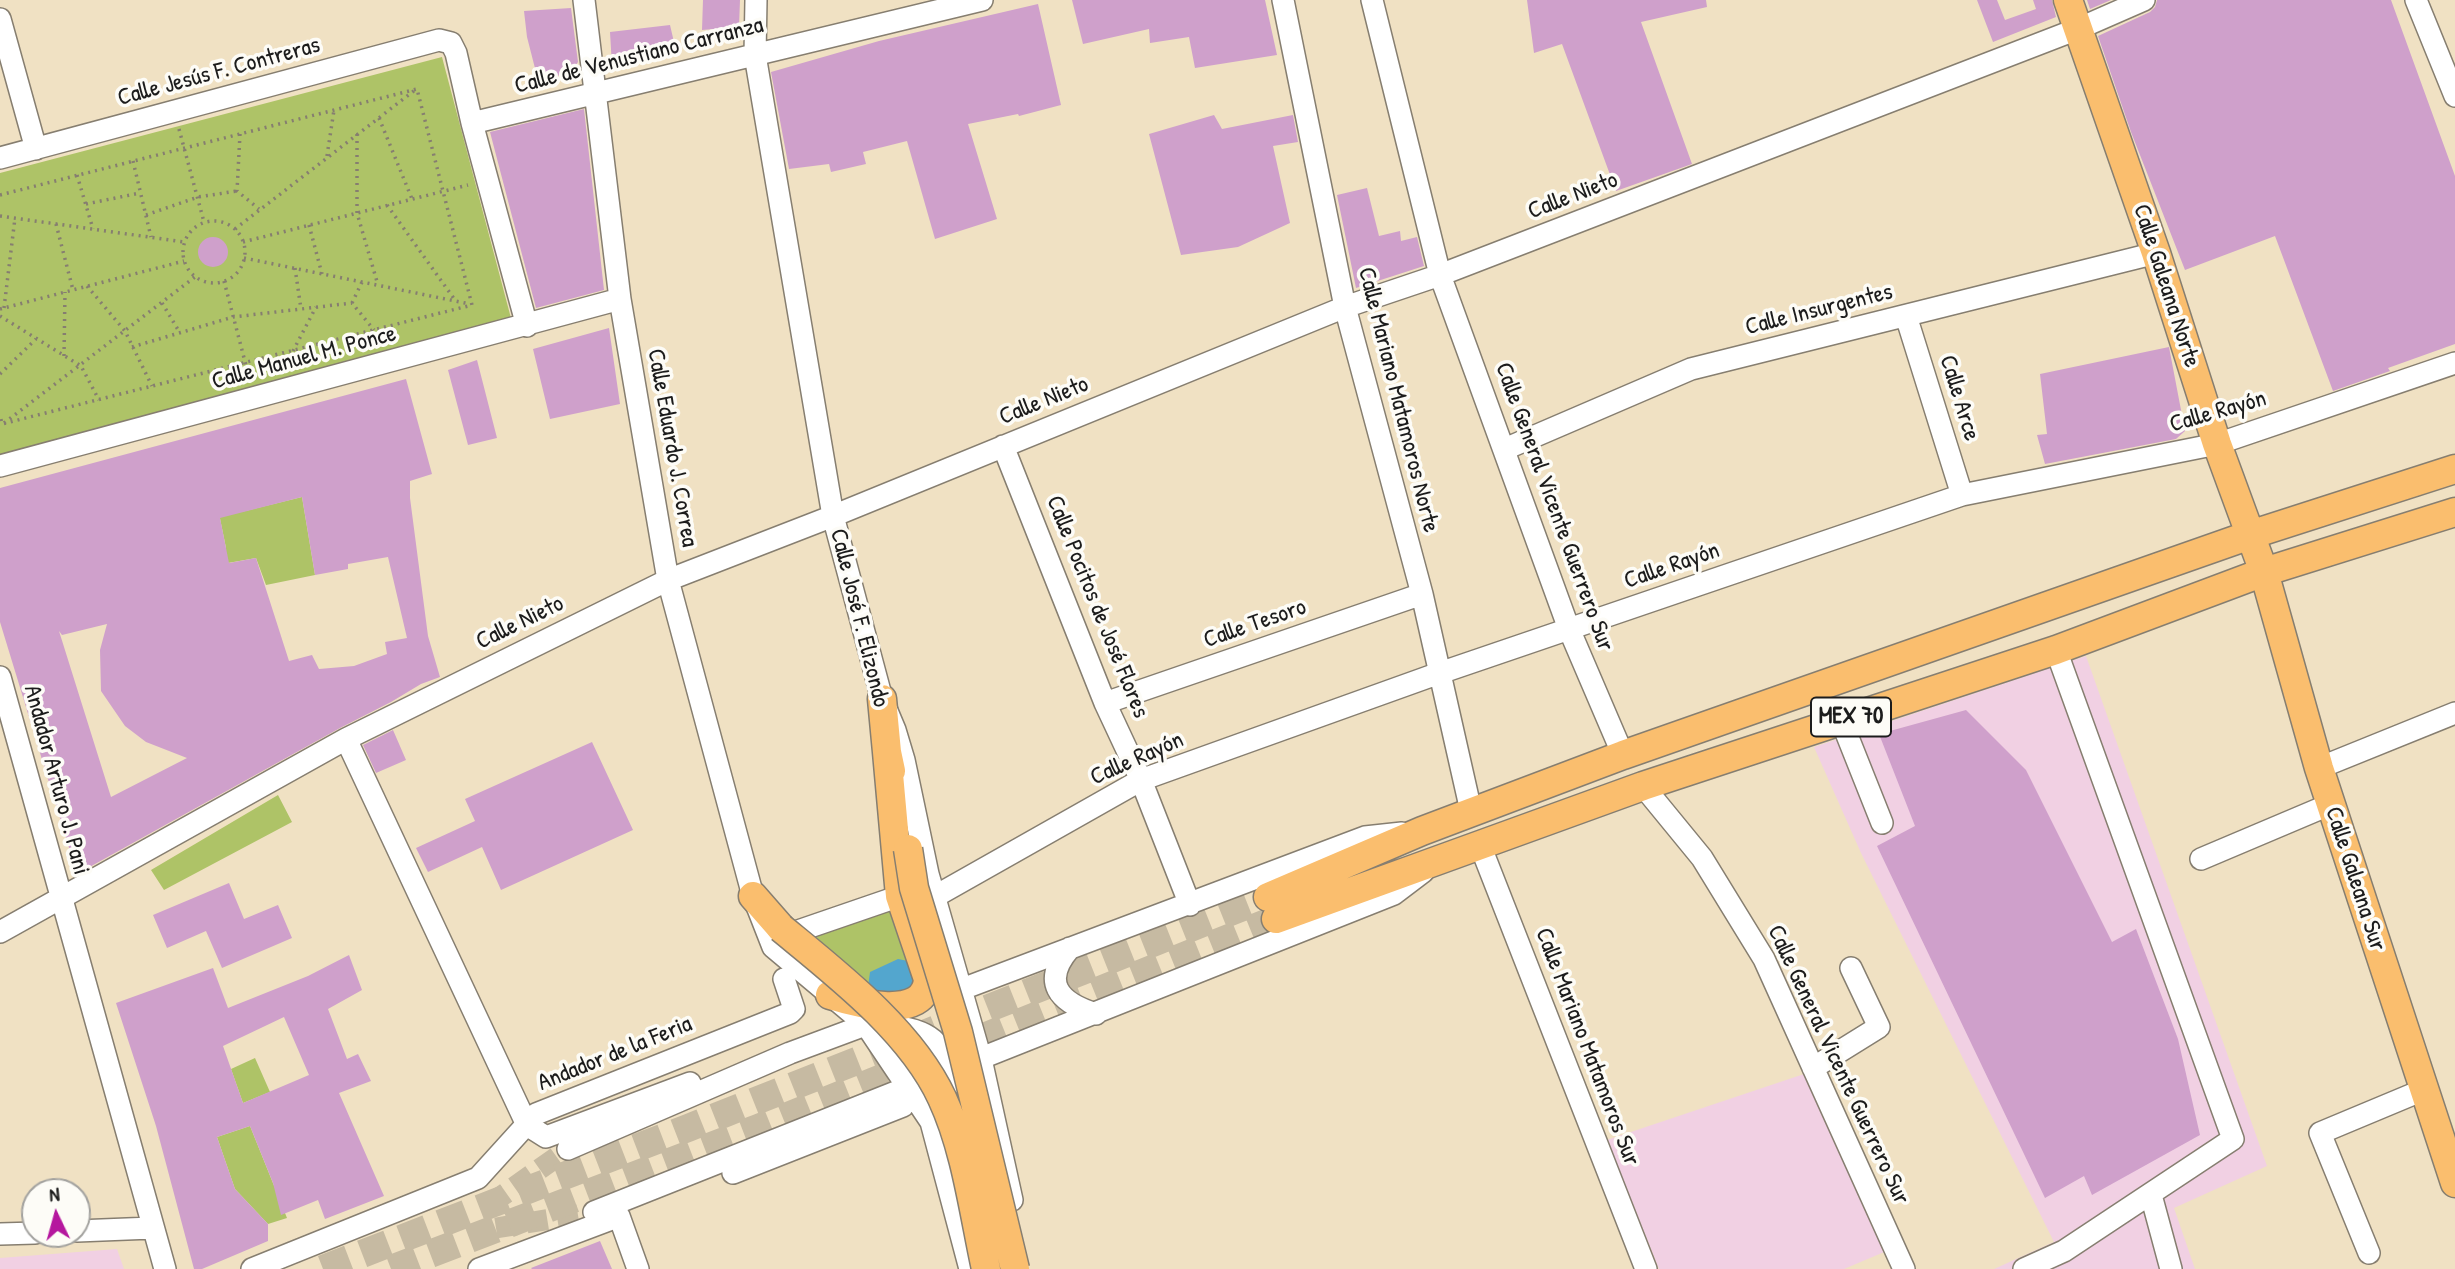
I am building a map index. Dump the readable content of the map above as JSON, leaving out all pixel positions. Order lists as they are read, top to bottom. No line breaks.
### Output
{"streets":{"main road":["Calle Galeana Norte","Calle José F. Elizondo","MEX 70","Calle Galeana Sur"],"street":["Calle de Venustiano Carranza","Calle Jesús F. Contreras","Calle Nieto","Calle Insurgentes","Calle Manuel M. Ponce","Calle Arce","Calle Mariano Matamoros Norte","Calle Rayón","Calle Eduardo J. Correa","Calle General Vicente Guerrero Sur","Calle Pocitos de José Flores","Calle Tesoro","Andador Arturo J. Pani","Calle Mariano Matamoros Sur","Andador de la Feria"]},"crossings":[["Calle de Venustiano Carranza","Calle Jesús F. Contreras"],["Calle de Venustiano Carranza","Calle Eduardo J. Correa"],["Calle de Venustiano Carranza","Calle José F. Elizondo"],["Calle Nieto","Calle Galeana Norte"],["Calle Nieto","Calle Mariano Matamoros Norte"],["Calle Nieto","Calle Eduardo J. Correa"],["Calle Nieto","Calle General Vicente Guerrero Sur"],["Calle Nieto","Calle Pocitos de José Flores"],["Calle Nieto","Calle José F. Elizondo"],["Calle Nieto","Andador Arturo J. Pani"],["Calle Galeana Norte","Calle Insurgentes"],["Calle Galeana Norte","Calle Rayón"],["Calle Galeana Norte","MEX 70"],["Calle Galeana Norte","Calle Galeana Sur"],["Calle Insurgentes","Calle Arce"],["Calle Insurgentes","Calle General Vicente Guerrero Sur"],["Calle Manuel M. Ponce","Calle Eduardo J. Correa"],["Calle Arce","Calle Rayón"],["Calle Mariano Matamoros Norte","Calle Rayón"],["Calle Mariano Matamoros Norte","Calle Tesoro"],["Calle Mariano Matamoros Norte","MEX 70"],["Calle Rayón","Calle General Vicente Guerrero Sur"],["Calle Rayón","Calle Pocitos de José Flores"],["Calle Eduardo J. Correa","MEX 70"],["Calle General Vicente Guerrero Sur","MEX 70"],["Calle Pocitos de José Flores","Calle Tesoro"],["Calle Pocitos de José Flores","MEX 70"],["MEX 70","Calle Galeana Sur"],["MEX 70","Calle Mariano Matamoros Sur"]],"north":"top"}
